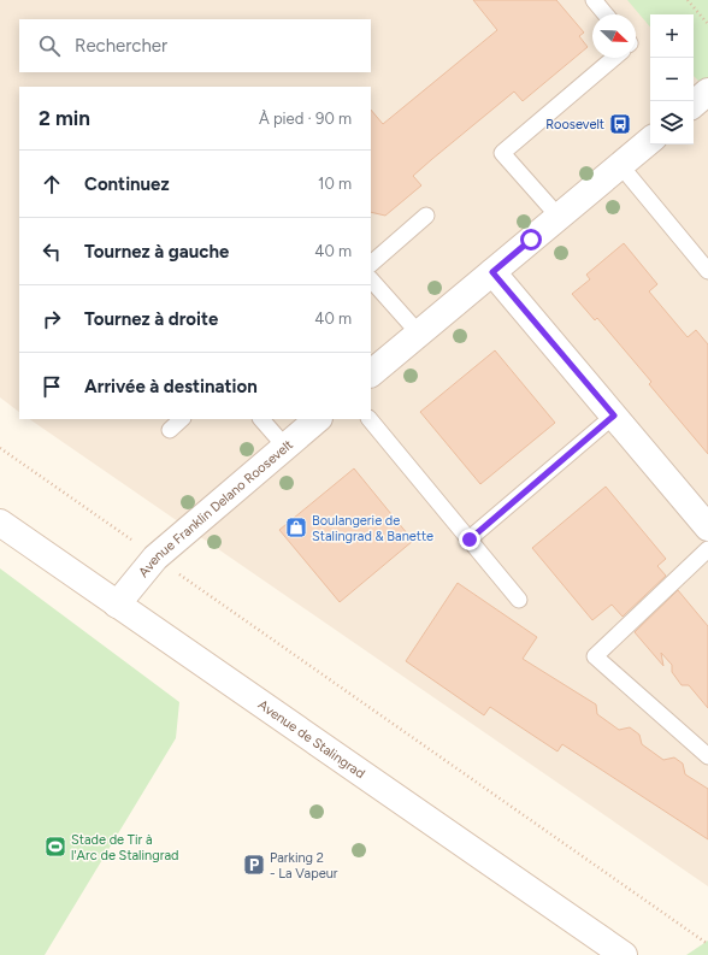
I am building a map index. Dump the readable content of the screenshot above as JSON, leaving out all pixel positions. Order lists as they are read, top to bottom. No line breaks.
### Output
{"streets":{"street":["Avenue Franklin Delano Roosevelt","Avenue de Stalingrad"]},"crossings":[["Avenue Franklin Delano Roosevelt","Avenue de Stalingrad"]],"places":{"bus stop":["Roosevelt"],"shop":["Boulangerie de Stalingrad & Banette"],"sports":["Stade de Tir à l'Arc de Stalingrad"],"parking":["Parking 2 - La Vapeur"]},"north":"bottom right","page":{"map_buttons":["+","−"],"search":"Rechercher","heading":["2 min","À pied · 90 m"],"list":[["Continuez","10 m"],["Tournez à gauche","40 m"],["Tournez à droite","40 m"],"Arrivée à destination"]}}
